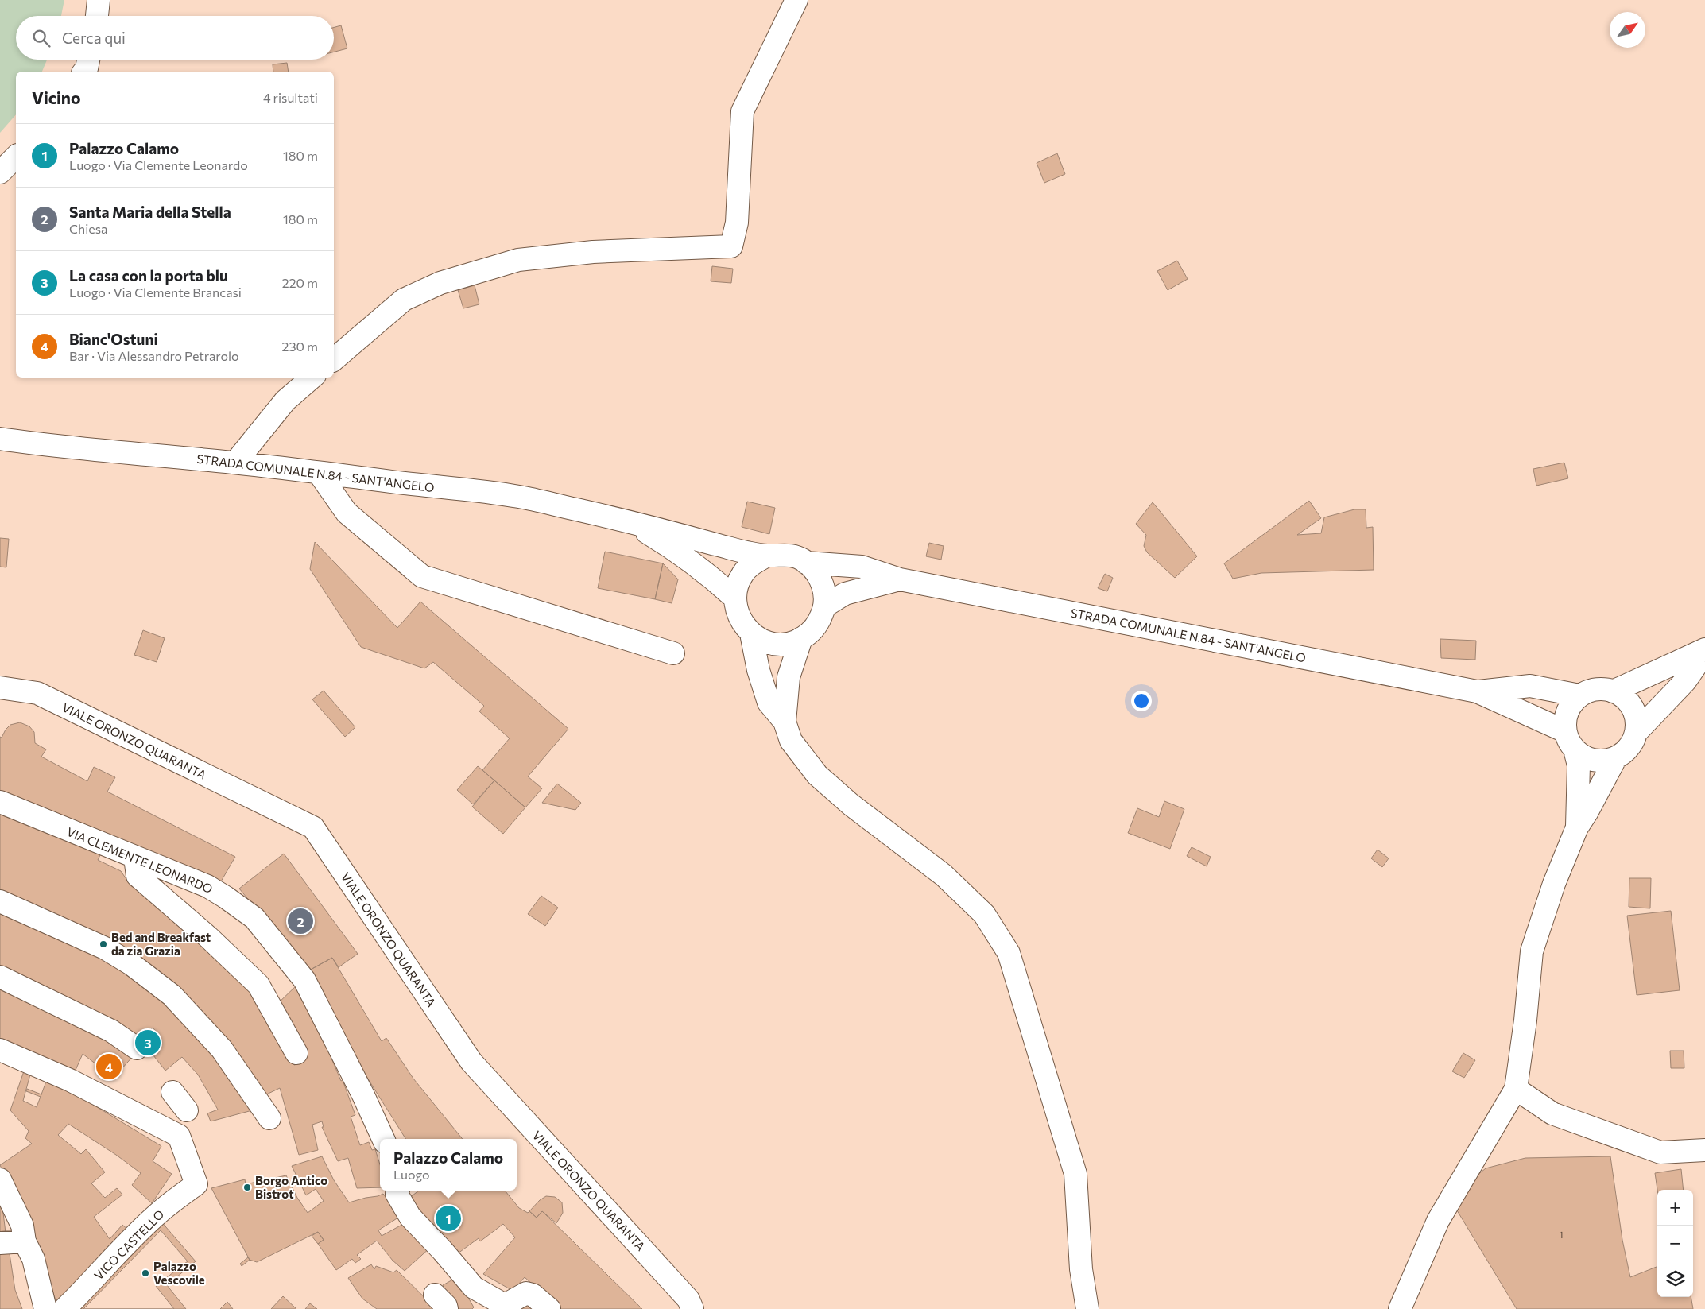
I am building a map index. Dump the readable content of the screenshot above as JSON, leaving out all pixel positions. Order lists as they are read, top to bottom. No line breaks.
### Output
{"streets":{"street":["STRADA COMUNALE N.84 - SANT'ANGELO","VIALE ORONZO QUARANTA","VIA CLEMENTE LEONARDO","VICO CASTELLO"]},"places":["Bed and Breakfast da zia Grazia","Borgo Antico Bistrot","Palazzo Vescovile"],"house_numbers":["1"],"north":"top right","page":{"search":"Cerca qui","heading":["Vicino","4 risultati"],"list":[{"mark":"1","name":"Palazzo Calamo","note":"Luogo · Via Clemente Leonardo","value":"180 m"},{"mark":"2","name":"Santa Maria della Stella","note":"Chiesa","value":"180 m"},{"mark":"3","name":"La casa con la porta blu","note":"Luogo · Via Clemente Brancasi","value":"220 m"},{"mark":"4","name":"Bianc'Ostuni","note":"Bar · Via Alessandro Petrarolo","value":"230 m"}],"pins":["2","3","4","1"],"popup":["Palazzo Calamo","Luogo"],"map_buttons":["+","−"]}}
